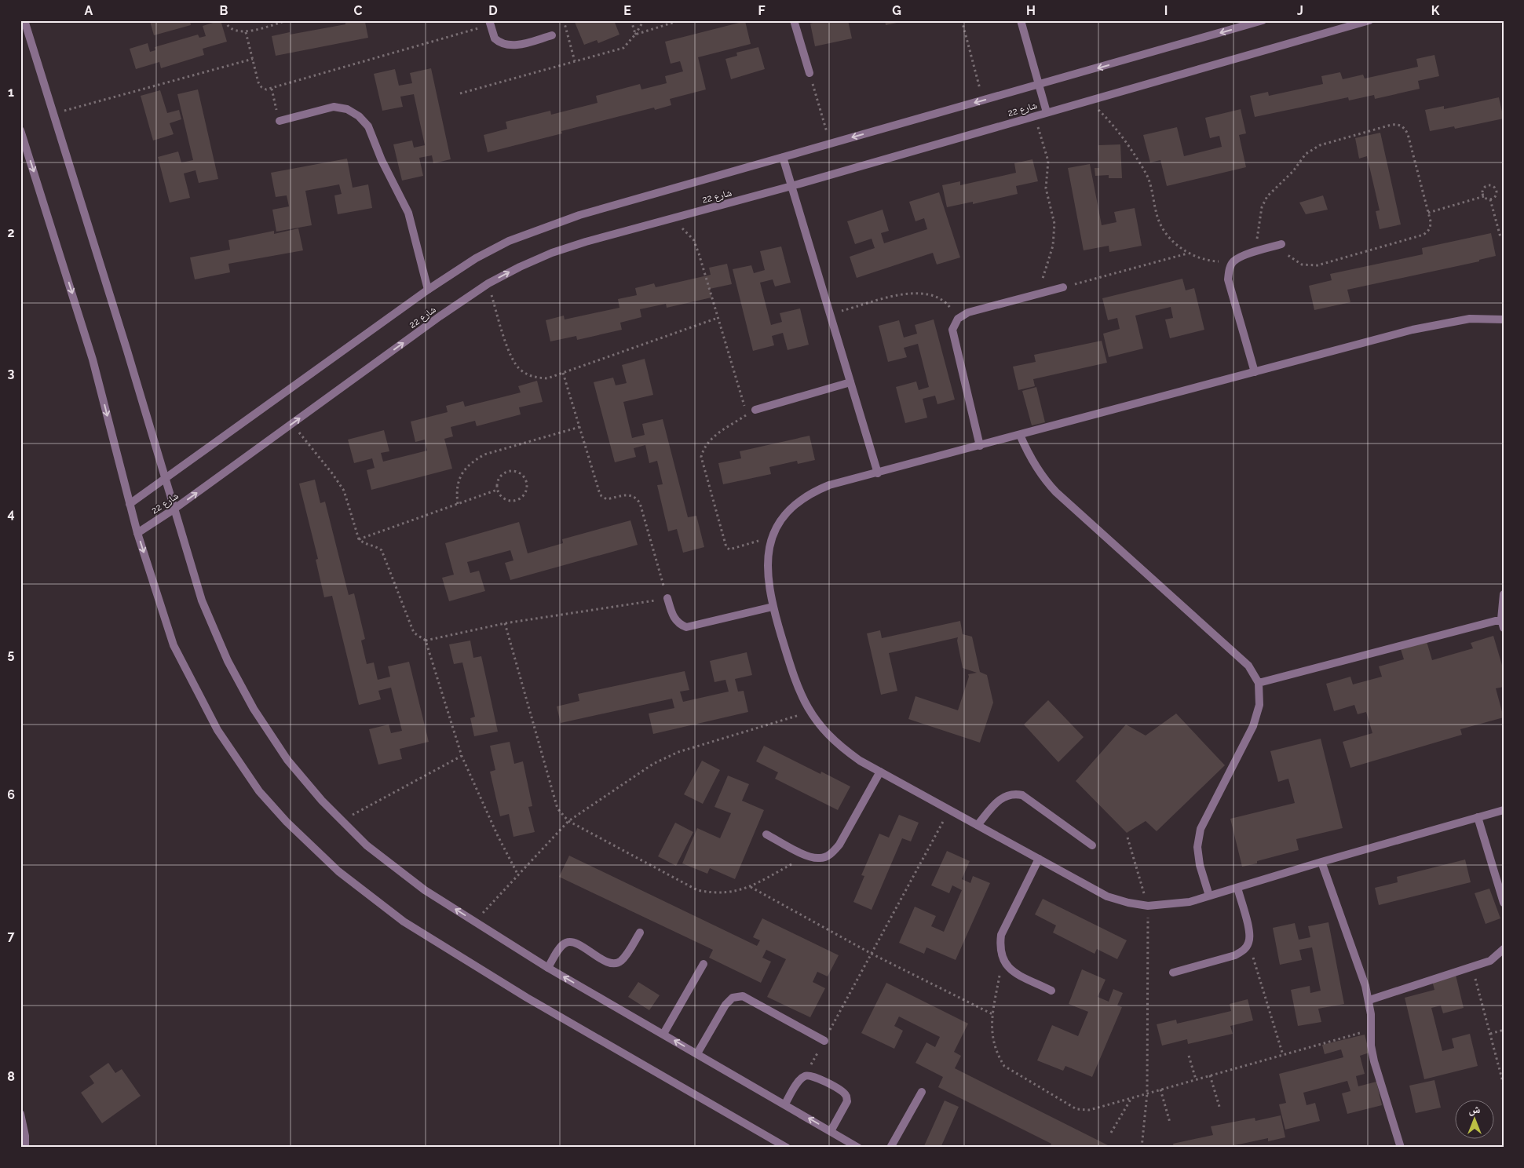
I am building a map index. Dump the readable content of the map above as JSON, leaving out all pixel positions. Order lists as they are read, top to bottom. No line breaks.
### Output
{"streets":{"street":["شارع 22"]},"north":"top","grid":{"columns":["A","B","C","D","E","F","G","H","I","J","K"],"rows":["1","2","3","4","5","6","7","8"]}}
